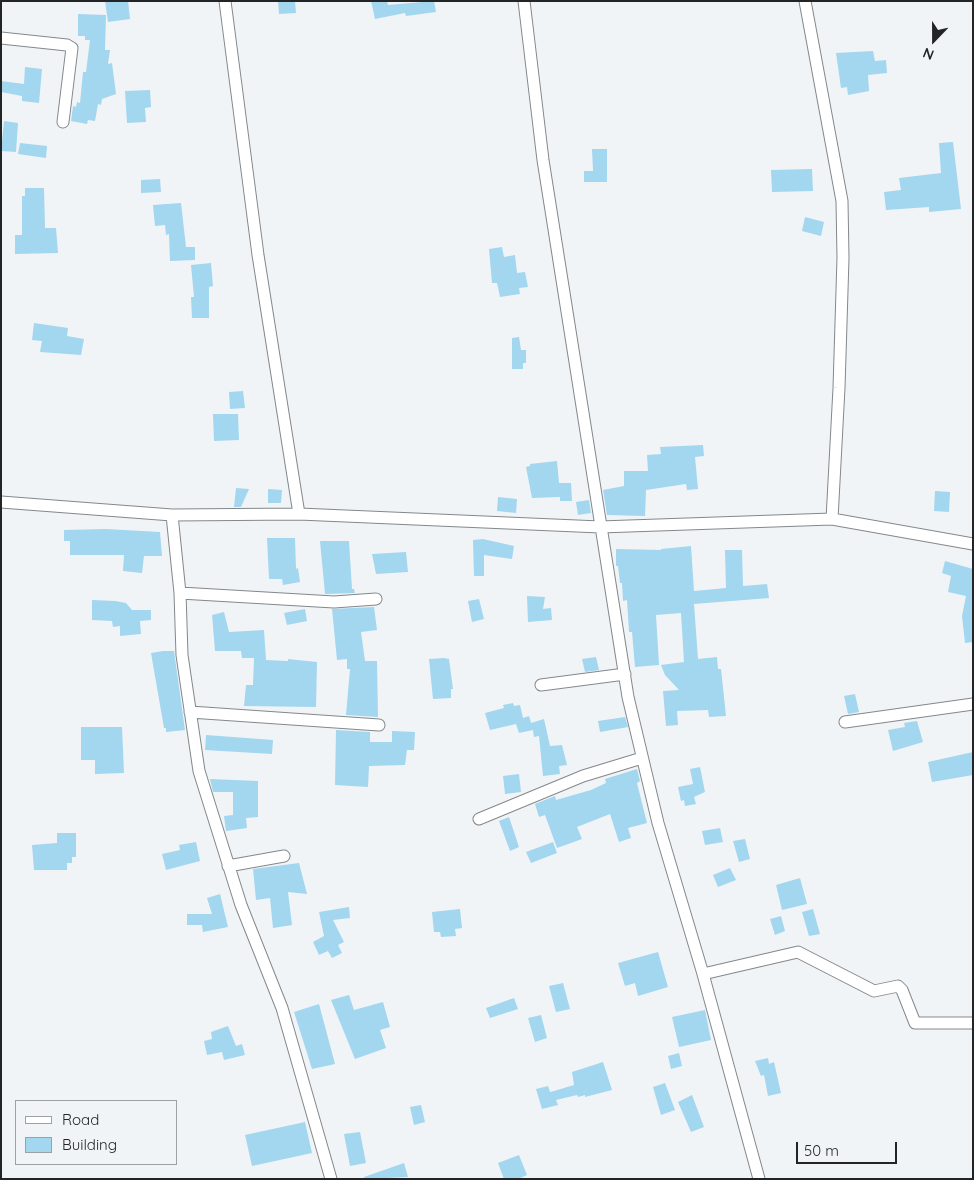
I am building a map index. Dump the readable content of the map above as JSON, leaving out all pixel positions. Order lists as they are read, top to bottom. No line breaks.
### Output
{"legend":["Road","Building"],"scale_bar":"50 m","north":"bottom"}
